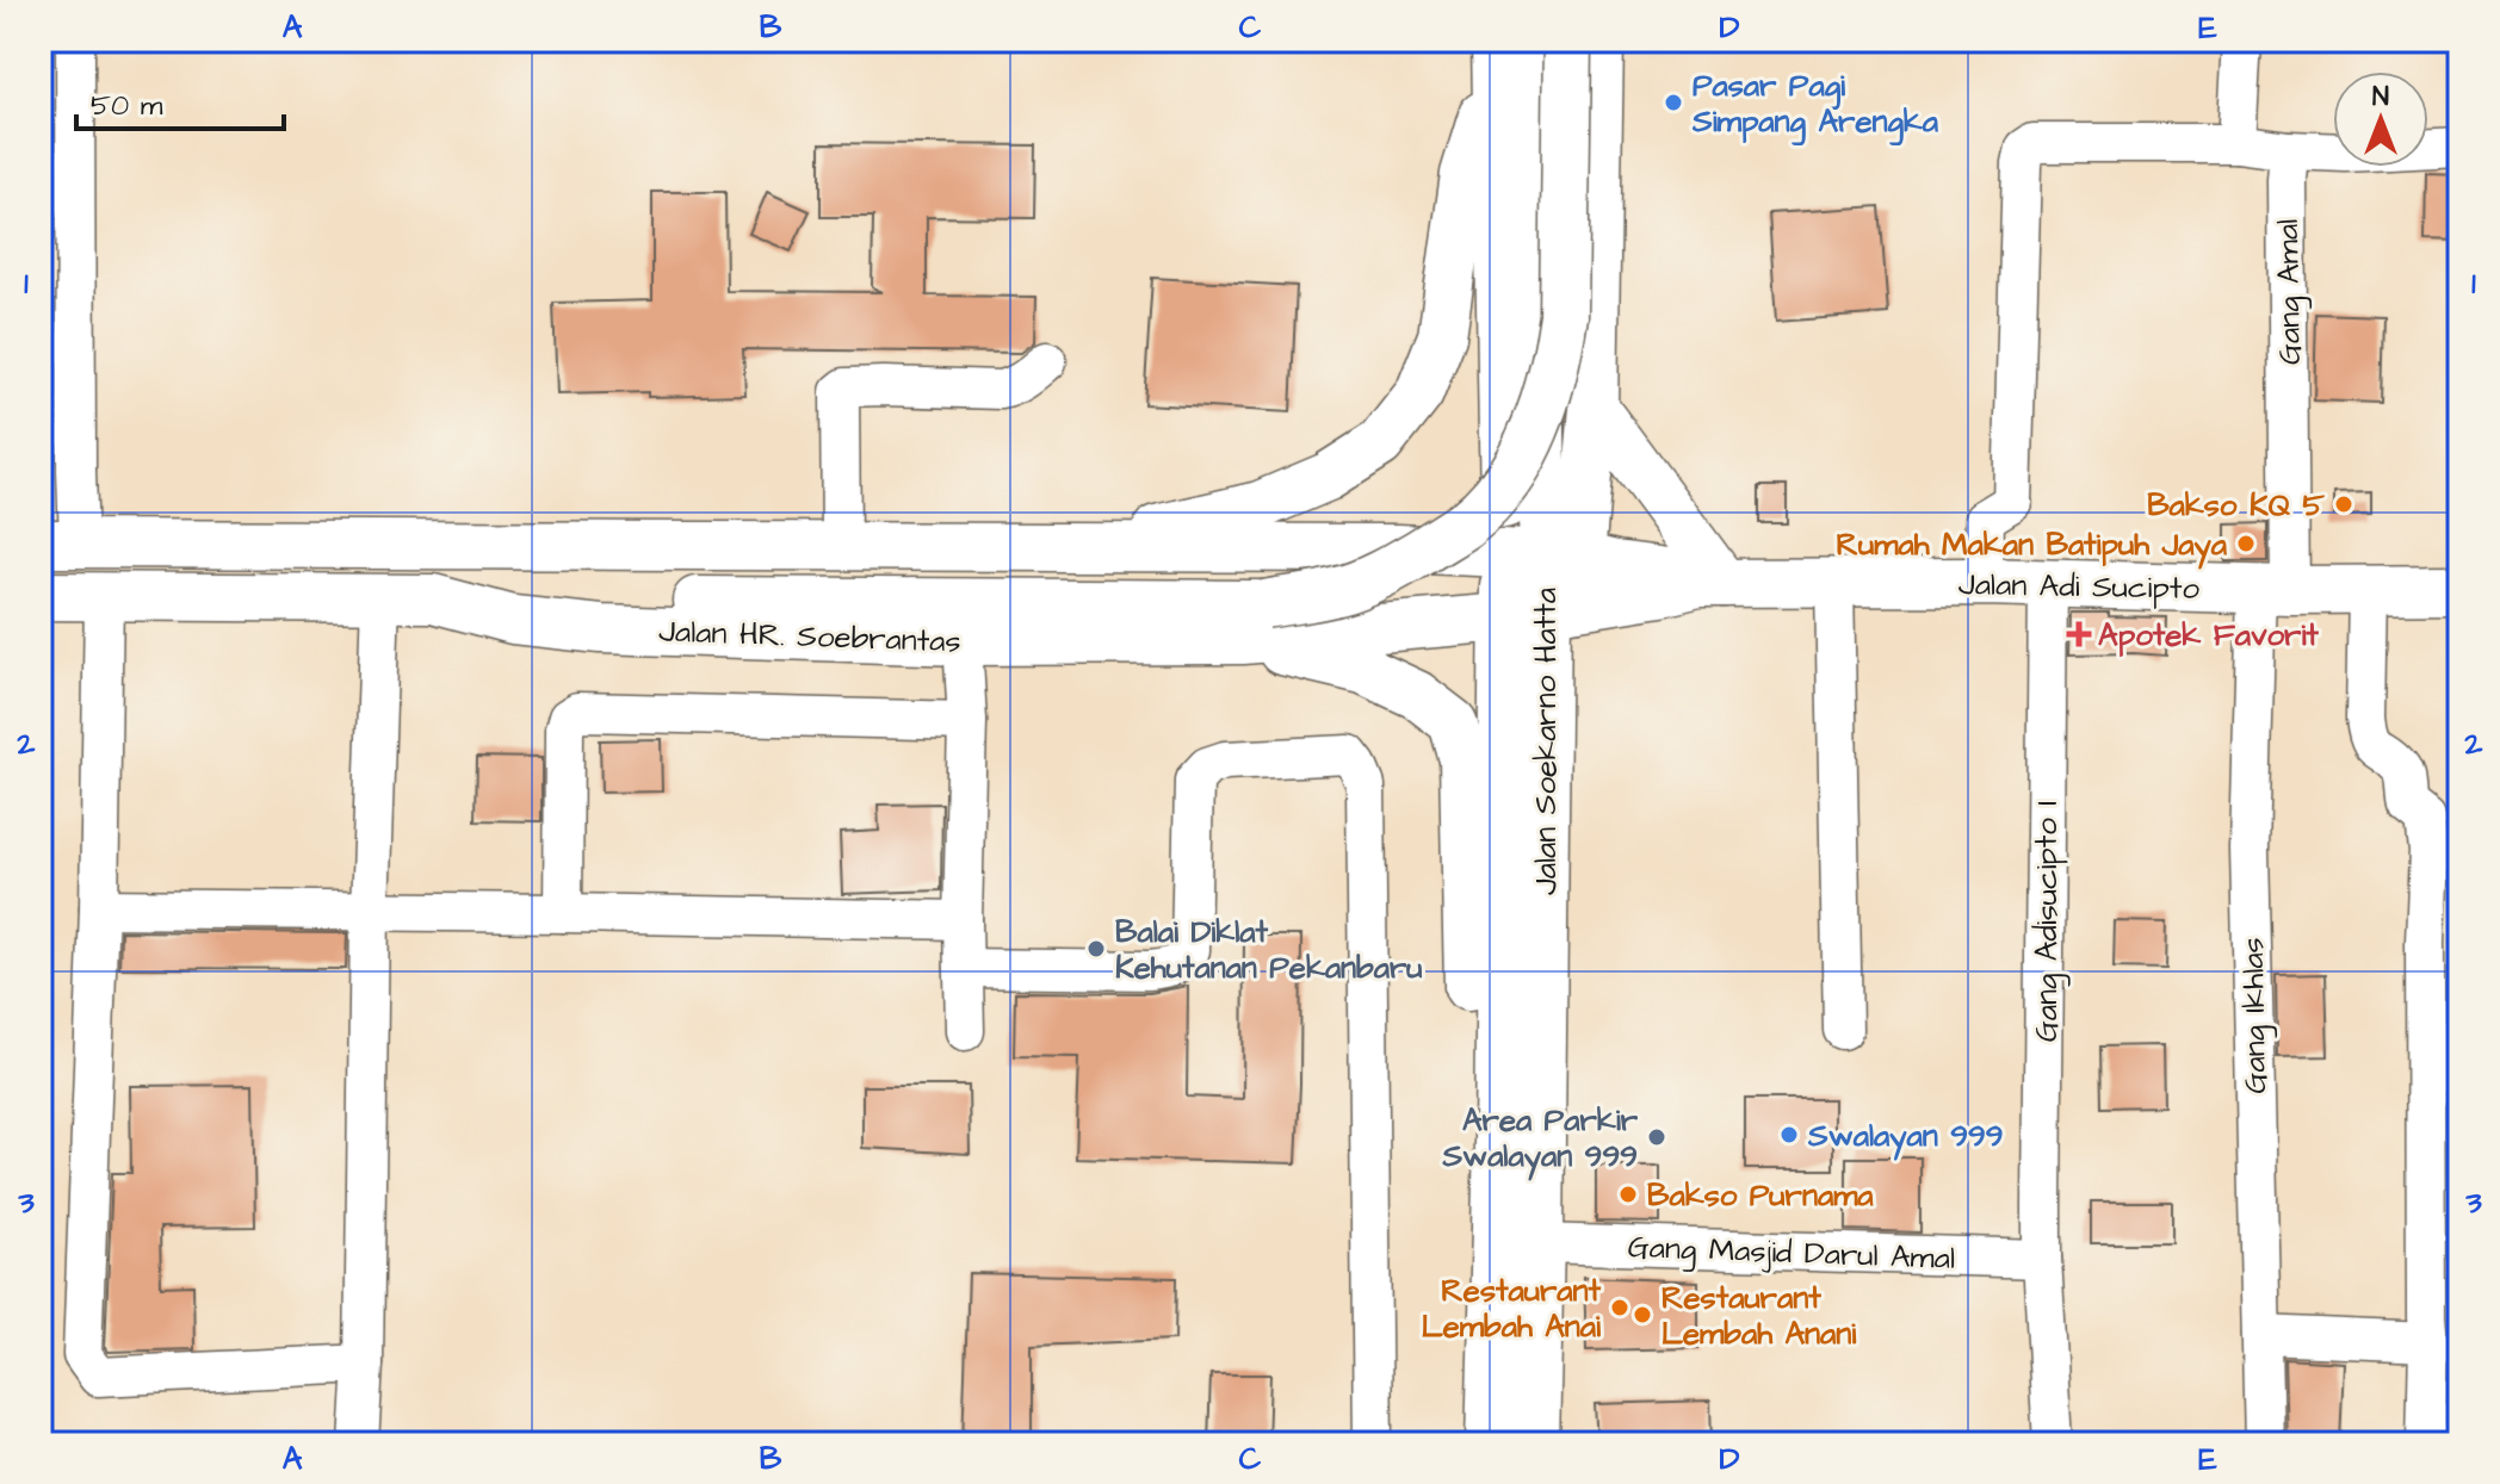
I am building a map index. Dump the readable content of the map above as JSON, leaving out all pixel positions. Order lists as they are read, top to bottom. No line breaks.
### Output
{"streets":{"main road":["Jalan Adi Sucipto","Jalan HR. Soebrantas","Jalan Soekarno Hatta"],"street":["Gang Amal","Gang Adisucipto I","Gang Ikhlas","Gang Masjid Darul Amal"]},"crossings":[["Gang Amal","Jalan Adi Sucipto"],["Gang Amal","Gang Ikhlas"],["Jalan Adi Sucipto","Jalan HR. Soebrantas"],["Jalan Adi Sucipto","Jalan Soekarno Hatta"],["Jalan Adi Sucipto","Gang Adisucipto I"],["Jalan Adi Sucipto","Gang Ikhlas"],["Jalan HR. Soebrantas","Jalan Soekarno Hatta"],["Jalan Soekarno Hatta","Gang Masjid Darul Amal"],["Gang Adisucipto I","Gang Masjid Darul Amal"]],"places":{"other":["Pasar Pagi Simpang Arengka","Bakso KQ 5","Rumah Makan Batipuh Jaya","Balai Diklat Kehutanan Pekanbaru","Swalayan 999","Area Parkir Swalayan 999","Bakso Purnama","Restaurant Lembah Anai","Restaurant Lembah Anani"],"health":["Apotek Favorit"]},"scale_bar":"50 m","north":"top","grid":{"columns":["A","B","C","D","E"],"rows":["1","2","3"]}}
